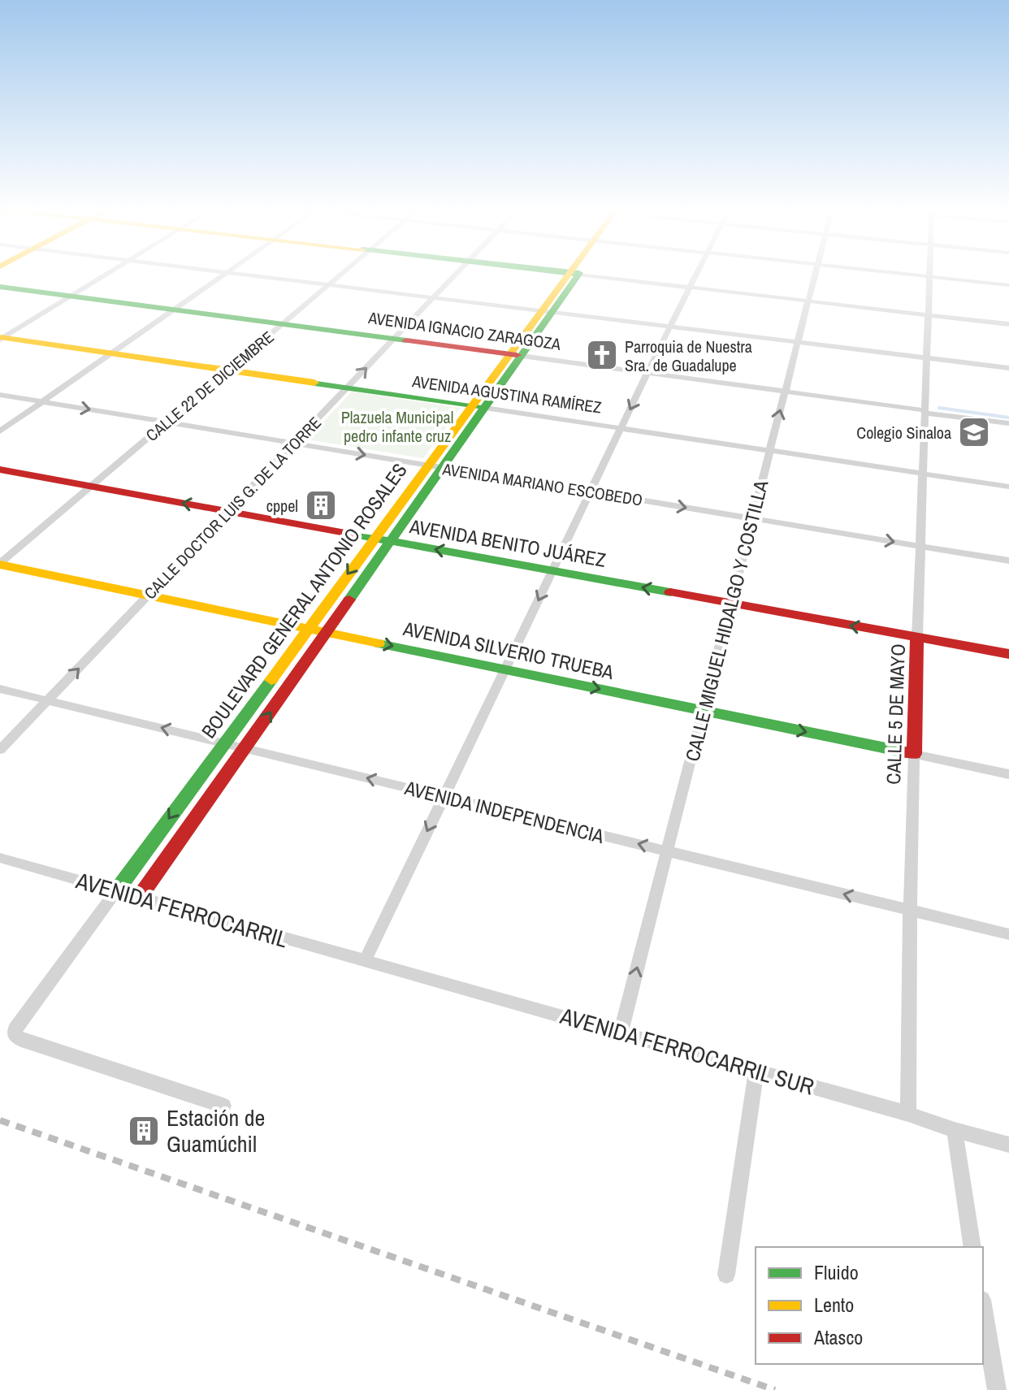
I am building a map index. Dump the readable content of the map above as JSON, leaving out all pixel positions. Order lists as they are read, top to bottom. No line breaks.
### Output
{"streets":{"street":["AVENIDA IGNACIO ZARAGOZA","CALLE 22 DE DICIEMBRE","AVENIDA AGUSTINA RAMÍREZ","AVENIDA MARIANO ESCOBEDO","CALLE DOCTOR LUIS G. DE LA TORRE","AVENIDA BENITO JUÁREZ","BOULEVARD GENERAL ANTONIO ROSALES","CALLE MIGUEL HIDALGO Y COSTILLA","AVENIDA SILVERIO TRUEBA","CALLE 5 DE MAYO","AVENIDA INDEPENDENCIA","AVENIDA FERROCARRIL","AVENIDA FERROCARRIL SUR"]},"crossings":[["AVENIDA IGNACIO ZARAGOZA","CALLE 22 DE DICIEMBRE"],["AVENIDA IGNACIO ZARAGOZA","CALLE DOCTOR LUIS G. DE LA TORRE"],["AVENIDA IGNACIO ZARAGOZA","BOULEVARD GENERAL ANTONIO ROSALES"],["AVENIDA IGNACIO ZARAGOZA","CALLE MIGUEL HIDALGO Y COSTILLA"],["AVENIDA IGNACIO ZARAGOZA","CALLE 5 DE MAYO"],["CALLE 22 DE DICIEMBRE","AVENIDA AGUSTINA RAMÍREZ"],["CALLE 22 DE DICIEMBRE","AVENIDA MARIANO ESCOBEDO"],["CALLE 22 DE DICIEMBRE","AVENIDA BENITO JUÁREZ"],["CALLE 22 DE DICIEMBRE","AVENIDA SILVERIO TRUEBA"],["AVENIDA AGUSTINA RAMÍREZ","CALLE DOCTOR LUIS G. DE LA TORRE"],["AVENIDA AGUSTINA RAMÍREZ","BOULEVARD GENERAL ANTONIO ROSALES"],["AVENIDA AGUSTINA RAMÍREZ","CALLE MIGUEL HIDALGO Y COSTILLA"],["AVENIDA AGUSTINA RAMÍREZ","CALLE 5 DE MAYO"],["AVENIDA MARIANO ESCOBEDO","CALLE DOCTOR LUIS G. DE LA TORRE"],["AVENIDA MARIANO ESCOBEDO","BOULEVARD GENERAL ANTONIO ROSALES"],["AVENIDA MARIANO ESCOBEDO","CALLE MIGUEL HIDALGO Y COSTILLA"],["AVENIDA MARIANO ESCOBEDO","CALLE 5 DE MAYO"],["CALLE DOCTOR LUIS G. DE LA TORRE","AVENIDA BENITO JUÁREZ"],["CALLE DOCTOR LUIS G. DE LA TORRE","AVENIDA SILVERIO TRUEBA"],["CALLE DOCTOR LUIS G. DE LA TORRE","AVENIDA INDEPENDENCIA"],["AVENIDA BENITO JUÁREZ","BOULEVARD GENERAL ANTONIO ROSALES"],["AVENIDA BENITO JUÁREZ","CALLE MIGUEL HIDALGO Y COSTILLA"],["AVENIDA BENITO JUÁREZ","CALLE 5 DE MAYO"],["BOULEVARD GENERAL ANTONIO ROSALES","AVENIDA SILVERIO TRUEBA"],["BOULEVARD GENERAL ANTONIO ROSALES","AVENIDA INDEPENDENCIA"],["BOULEVARD GENERAL ANTONIO ROSALES","AVENIDA FERROCARRIL"],["CALLE MIGUEL HIDALGO Y COSTILLA","AVENIDA SILVERIO TRUEBA"],["CALLE MIGUEL HIDALGO Y COSTILLA","AVENIDA INDEPENDENCIA"],["CALLE MIGUEL HIDALGO Y COSTILLA","AVENIDA FERROCARRIL SUR"],["AVENIDA SILVERIO TRUEBA","CALLE 5 DE MAYO"],["CALLE 5 DE MAYO","AVENIDA INDEPENDENCIA"],["CALLE 5 DE MAYO","AVENIDA FERROCARRIL SUR"],["AVENIDA FERROCARRIL","AVENIDA FERROCARRIL SUR"]],"one_way":["AVENIDA MARIANO ESCOBEDO","AVENIDA BENITO JUÁREZ","AVENIDA SILVERIO TRUEBA","AVENIDA INDEPENDENCIA"],"parks":["Plazuela Municipal pedro infante cruz"],"places":{"church":["Parroquia de Nuestra Sra. de Guadalupe"],"school or university":["Colegio Sinaloa"],"building":["cppel","Estación de Guamúchil"]},"legend":["Fluido","Lento","Atasco"]}
